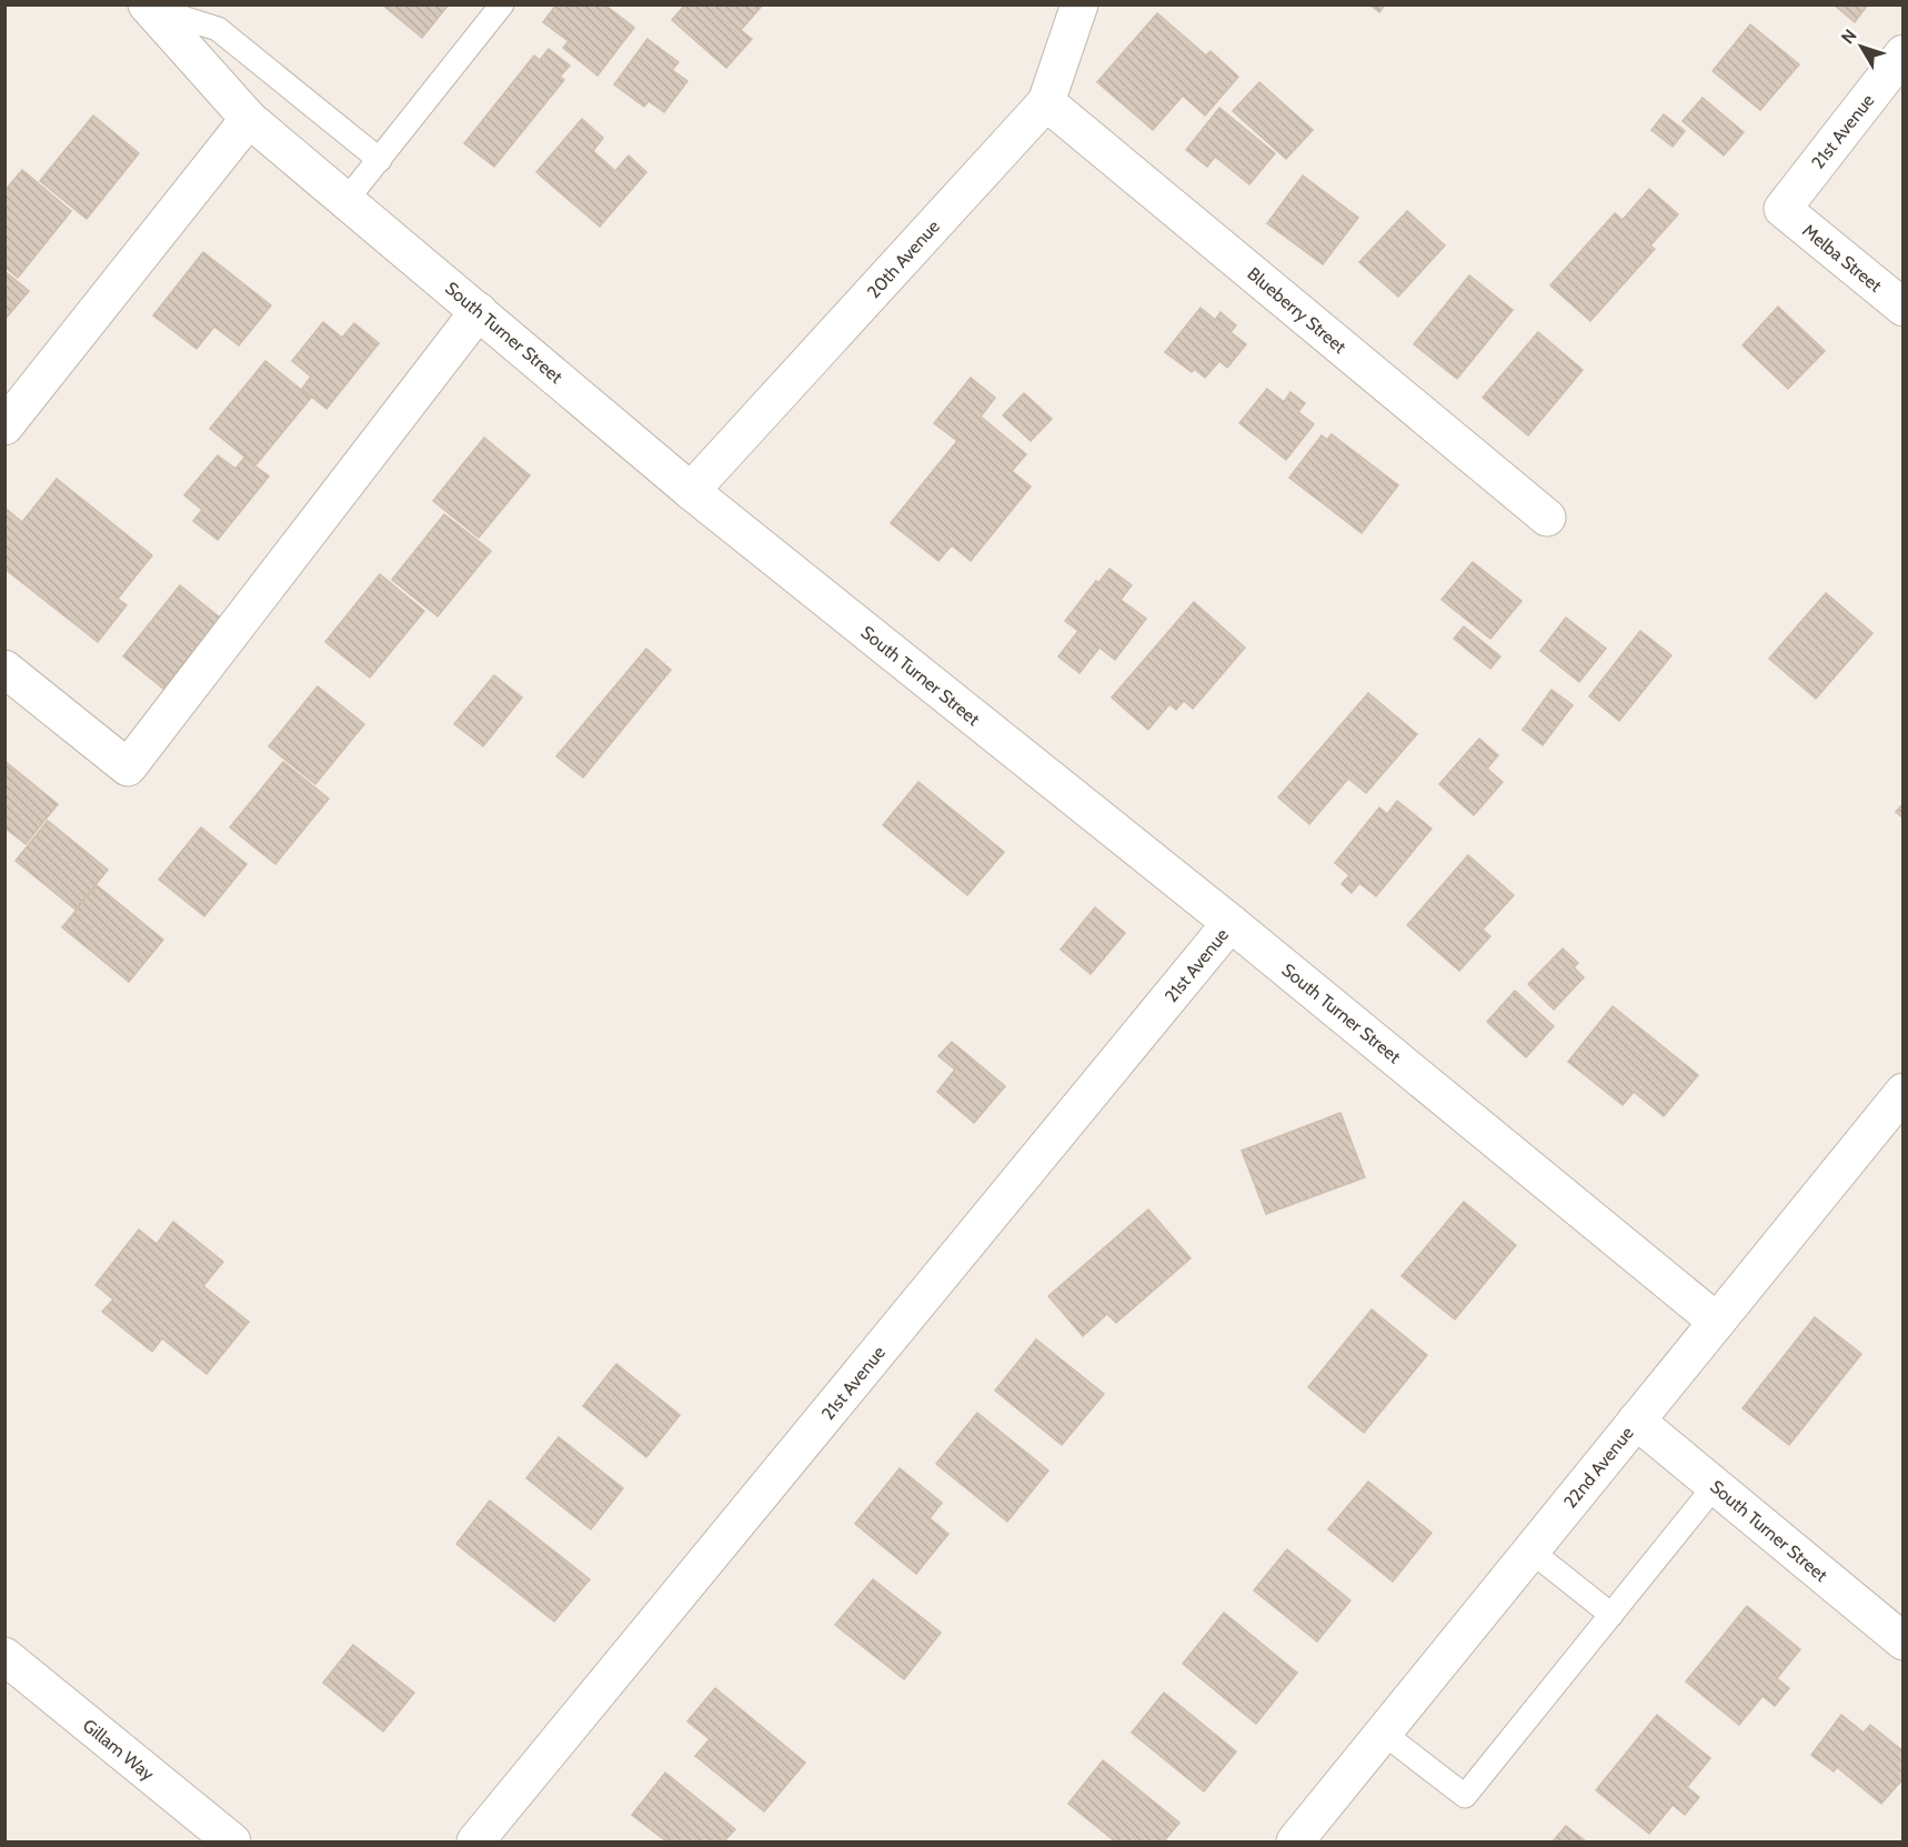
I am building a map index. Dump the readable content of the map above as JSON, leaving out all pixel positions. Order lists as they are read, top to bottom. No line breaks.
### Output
{"streets":{"street":["21st Avenue","Melba Street","20th Avenue","Blueberry Street","South Turner Street","22nd Avenue","Gillam Way"]},"crossings":[["21st Avenue","Melba Street"],["21st Avenue","South Turner Street"],["20th Avenue","Blueberry Street"],["20th Avenue","South Turner Street"],["South Turner Street","22nd Avenue"]],"north":"top left"}
